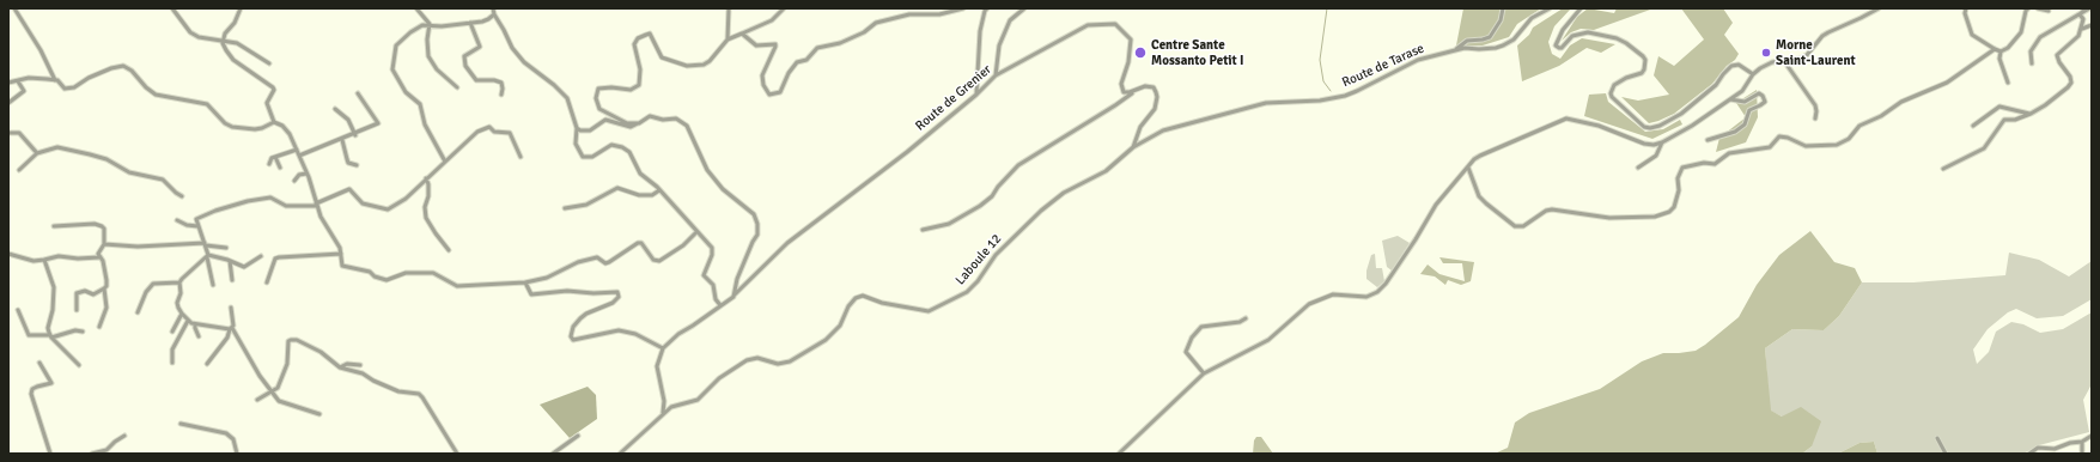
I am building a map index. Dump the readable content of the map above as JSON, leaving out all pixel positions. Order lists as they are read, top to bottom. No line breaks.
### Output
{"streets":{"street":["Route de Tarase","Route de Grenier","Laboule 12"]},"crossings":[["Route de Tarase","Route de Grenier"],["Route de Tarase","Laboule 12"],["Route de Grenier","Laboule 12"]],"places":["Centre Sante Mossanto Petit I","Morne Saint-Laurent"]}
